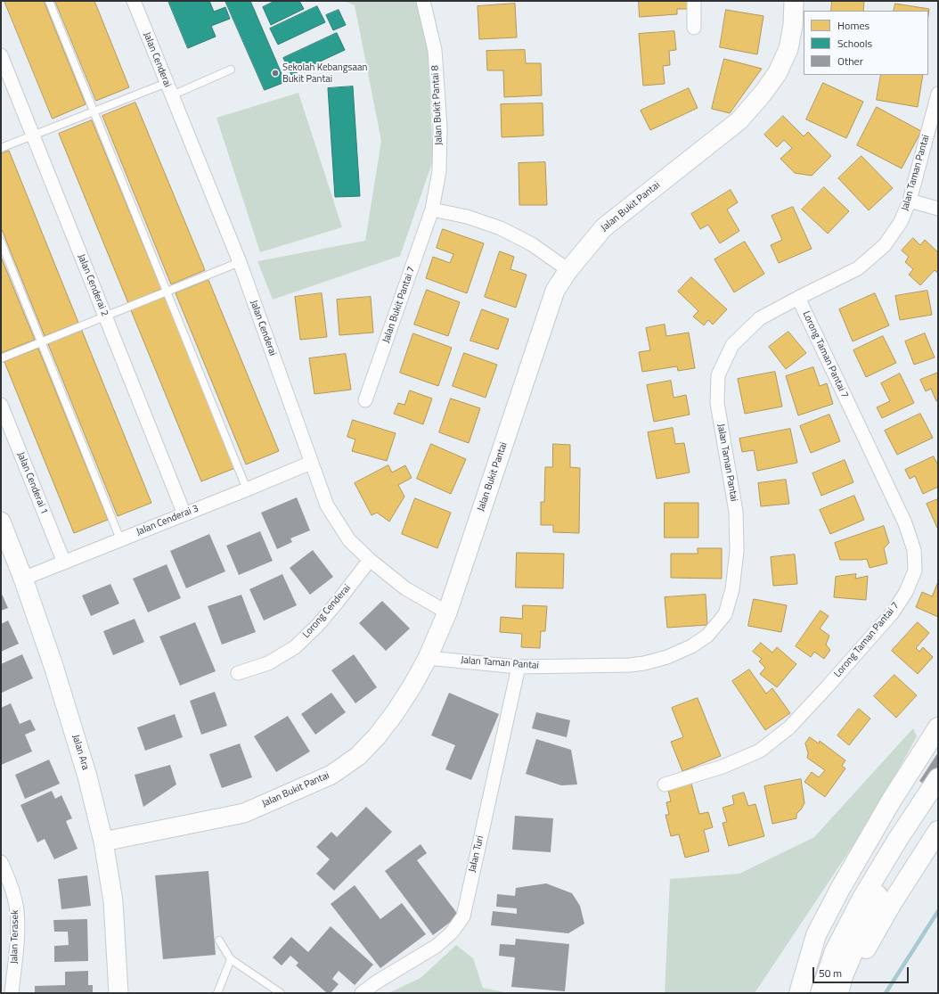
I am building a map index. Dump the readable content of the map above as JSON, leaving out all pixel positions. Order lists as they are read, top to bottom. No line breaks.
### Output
{"streets":{"street":["Jalan Cenderai","Jalan Bukit Pantai 8","Jalan Taman Pantai","Jalan Bukit Pantai","Jalan Cenderai 2","Jalan Bukit Pantai 7","Lorong Taman Pantai 7","Jalan Cenderai 1","Jalan Cenderai 3","Lorong Cenderai","Jalan Ara","Jalan Turi","Jalan Terasek"]},"crossings":[["Jalan Cenderai","Jalan Bukit Pantai"],["Jalan Cenderai","Jalan Cenderai 3"],["Jalan Cenderai","Lorong Cenderai"],["Jalan Bukit Pantai 8","Jalan Bukit Pantai 7"],["Jalan Taman Pantai","Jalan Bukit Pantai"],["Jalan Taman Pantai","Lorong Taman Pantai 7"],["Jalan Taman Pantai","Jalan Turi"],["Jalan Bukit Pantai","Jalan Ara"],["Jalan Cenderai 2","Jalan Cenderai 3"],["Jalan Cenderai 1","Jalan Cenderai 3"],["Jalan Cenderai 3","Jalan Ara"]],"places":["Sekolah Kebangsaan Bukit Pantai"],"legend":["Homes","Schools","Other"],"scale_bar":"50 m"}
